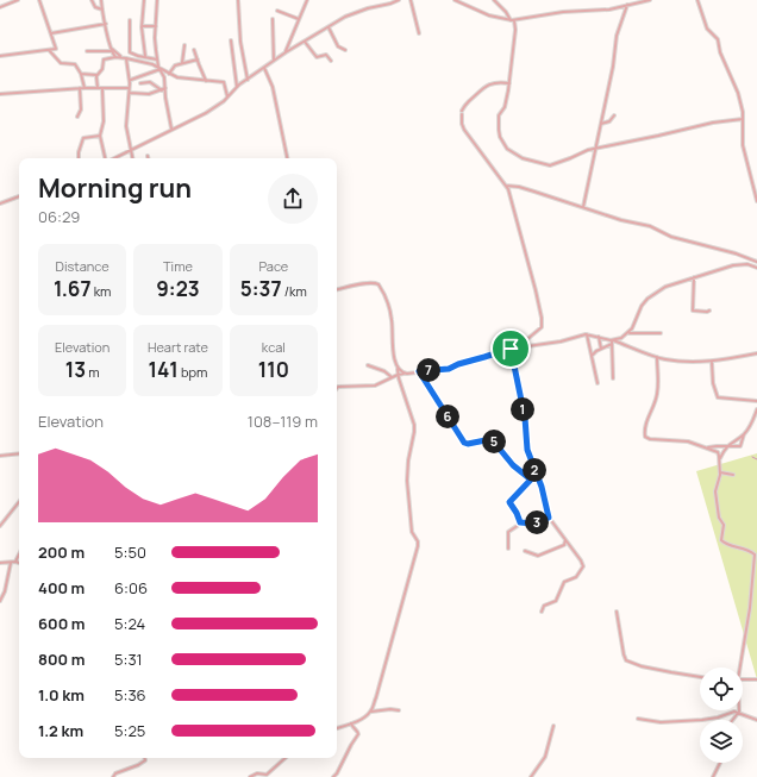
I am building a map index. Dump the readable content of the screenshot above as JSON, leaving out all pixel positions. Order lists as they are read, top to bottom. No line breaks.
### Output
{"page":{"heading":["Morning run","06:29"],"stats":[["Distance","1.67 km"],["Time","9:23"],["Pace","5:37 /km"],["Elevation","13 m"],["Heart rate","141 bpm"],["kcal","110"]],"pins":["7","1","6","5","2","3"],"chart":["Elevation","108–119 m"],"list":[{"name":"200 m","note":"5:50"},{"name":"400 m","note":"6:06"},{"name":"600 m","note":"5:24"},{"name":"800 m","note":"5:31"},{"name":"1.0 km","note":"5:36"},{"name":"1.2 km","note":"5:25"}]}}
